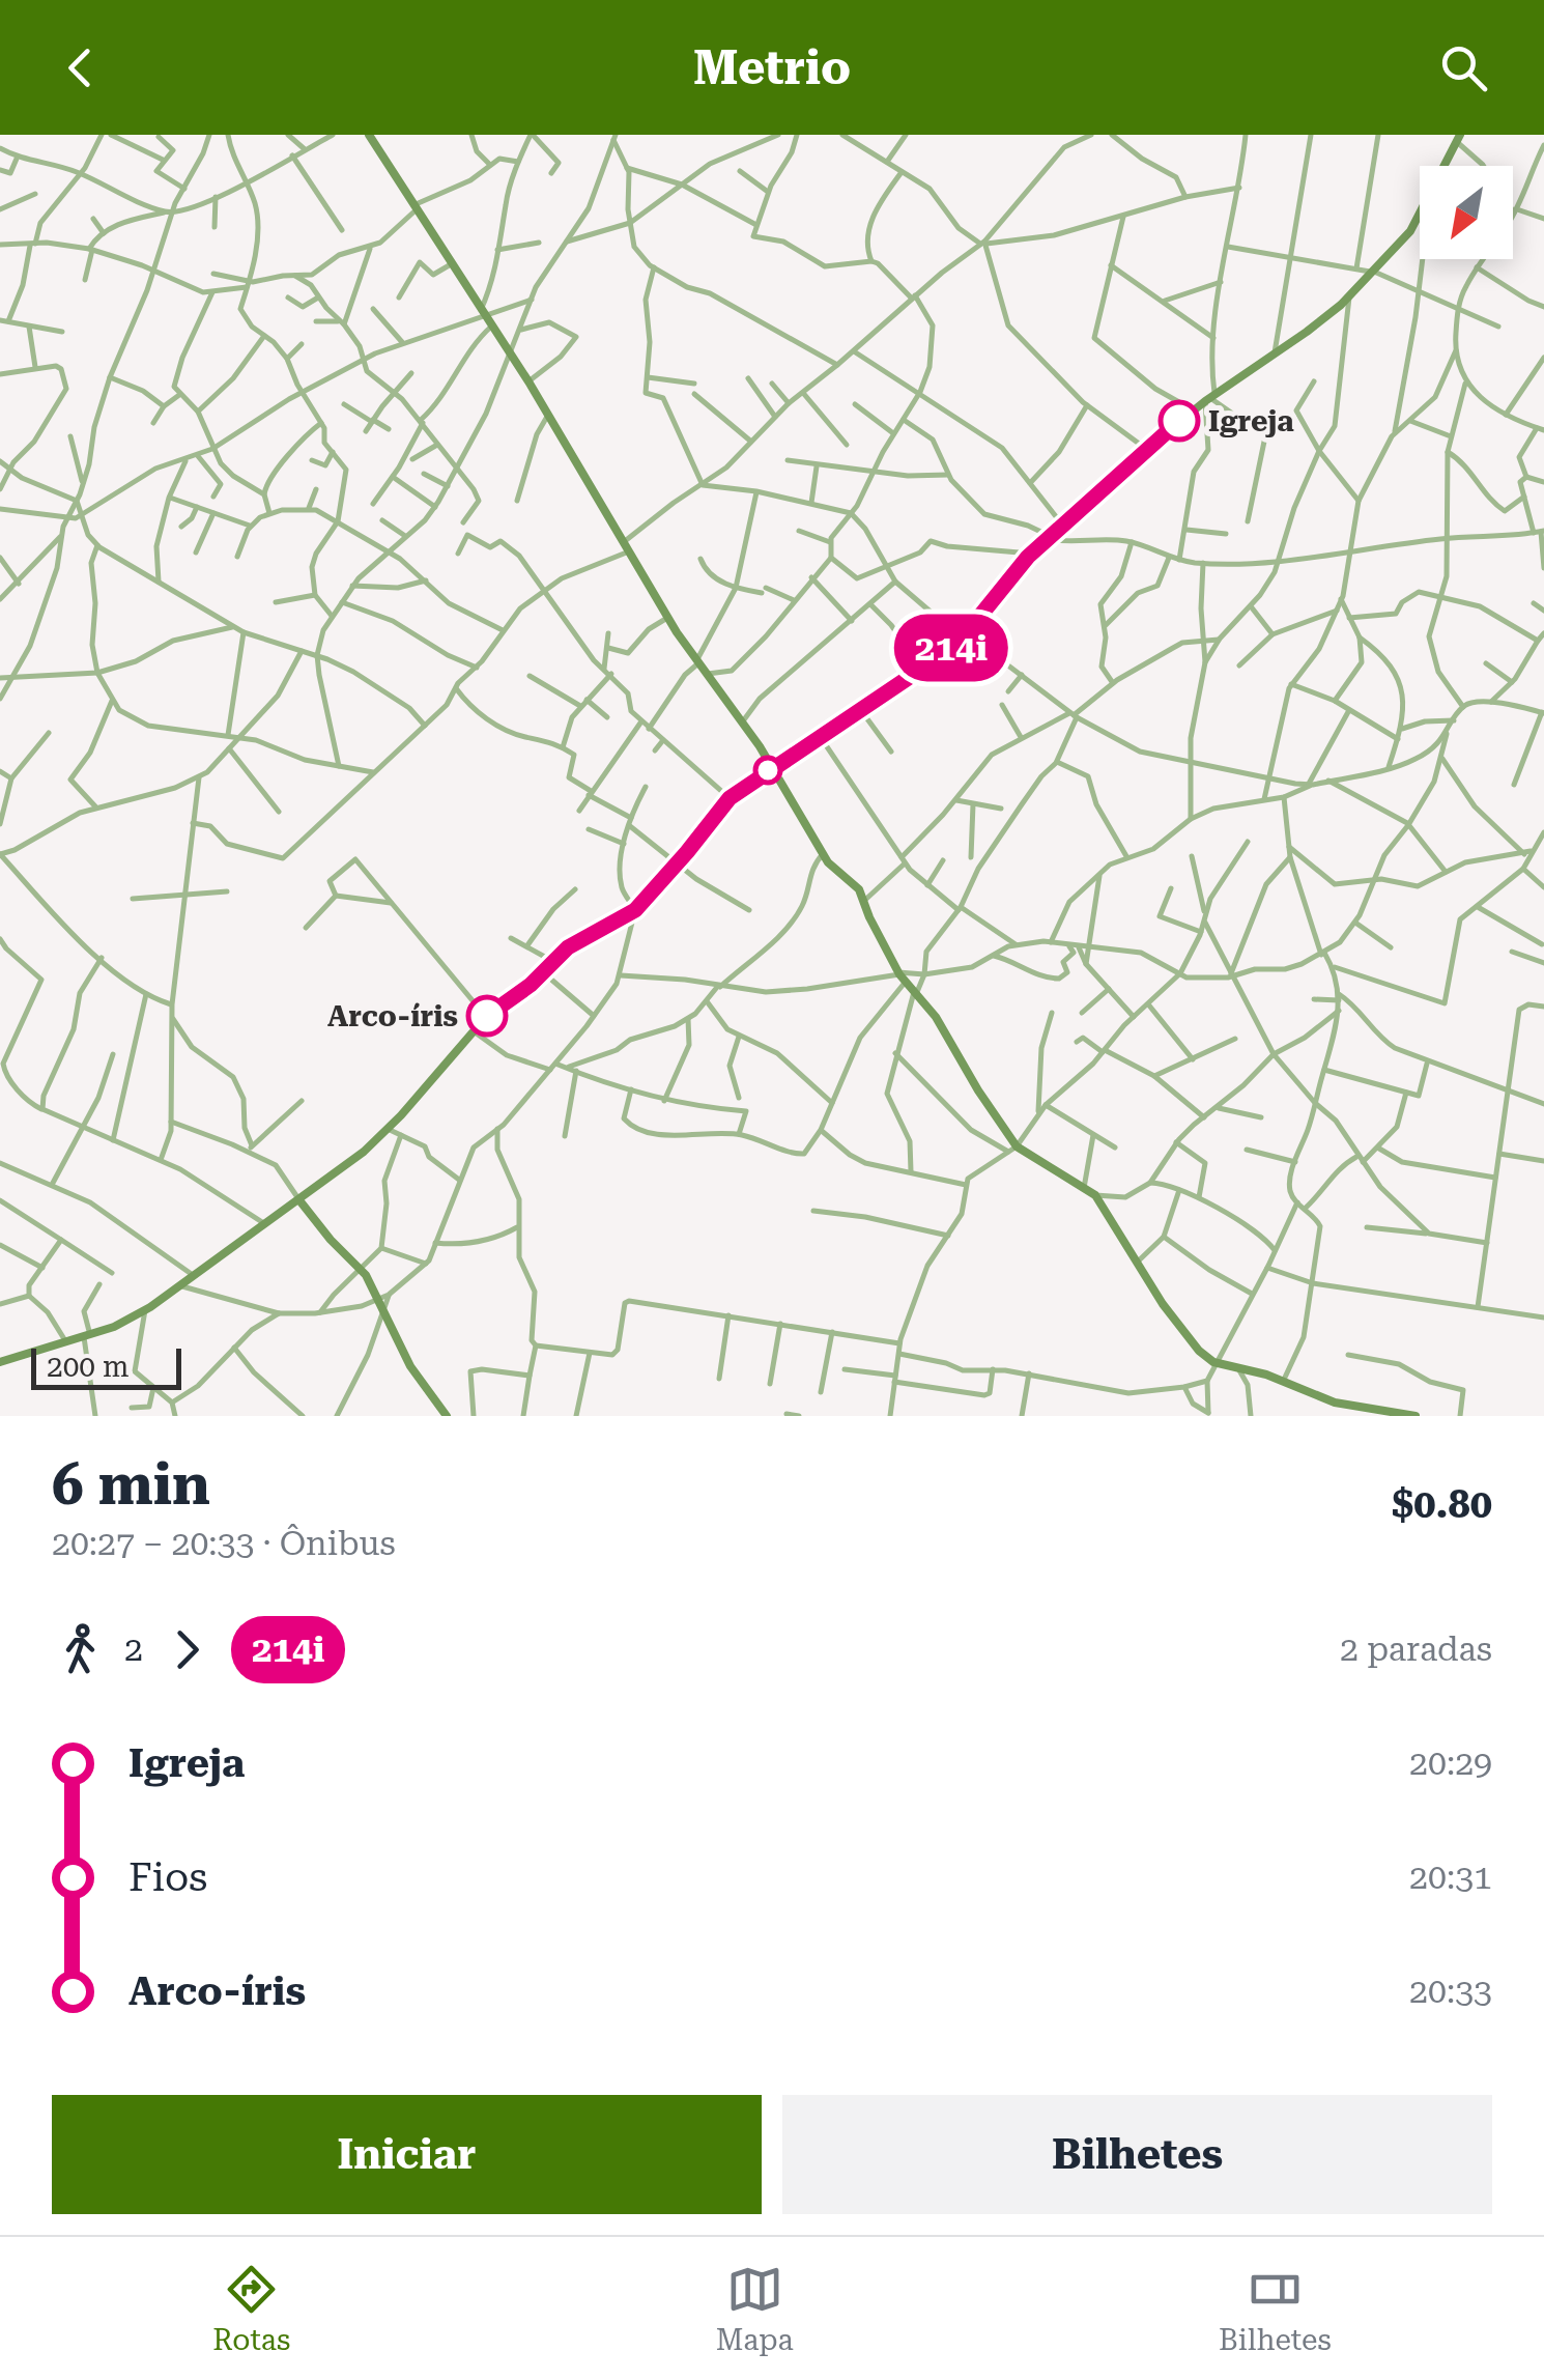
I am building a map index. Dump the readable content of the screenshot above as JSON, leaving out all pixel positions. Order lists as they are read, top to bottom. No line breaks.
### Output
{"places":["Igreja","Arco-íris"],"lines":["bus line 214i"],"scale_bar":"200 m","north":"bottom left","page":{"header":"Metrio","on_map":"214i","scale":"200 m","heading":["6 min","20:27 – 20:33 · Ônibus","$0.80"],"legs":["2","214i","2 paradas"],"list":[{"name":"Igreja","value":"20:29"},{"name":"Fios","value":"20:31"},{"name":"Arco-íris","value":"20:33"}],"buttons":["Iniciar","Bilhetes"],"tabs":["Rotas","Mapa","Bilhetes"]}}
